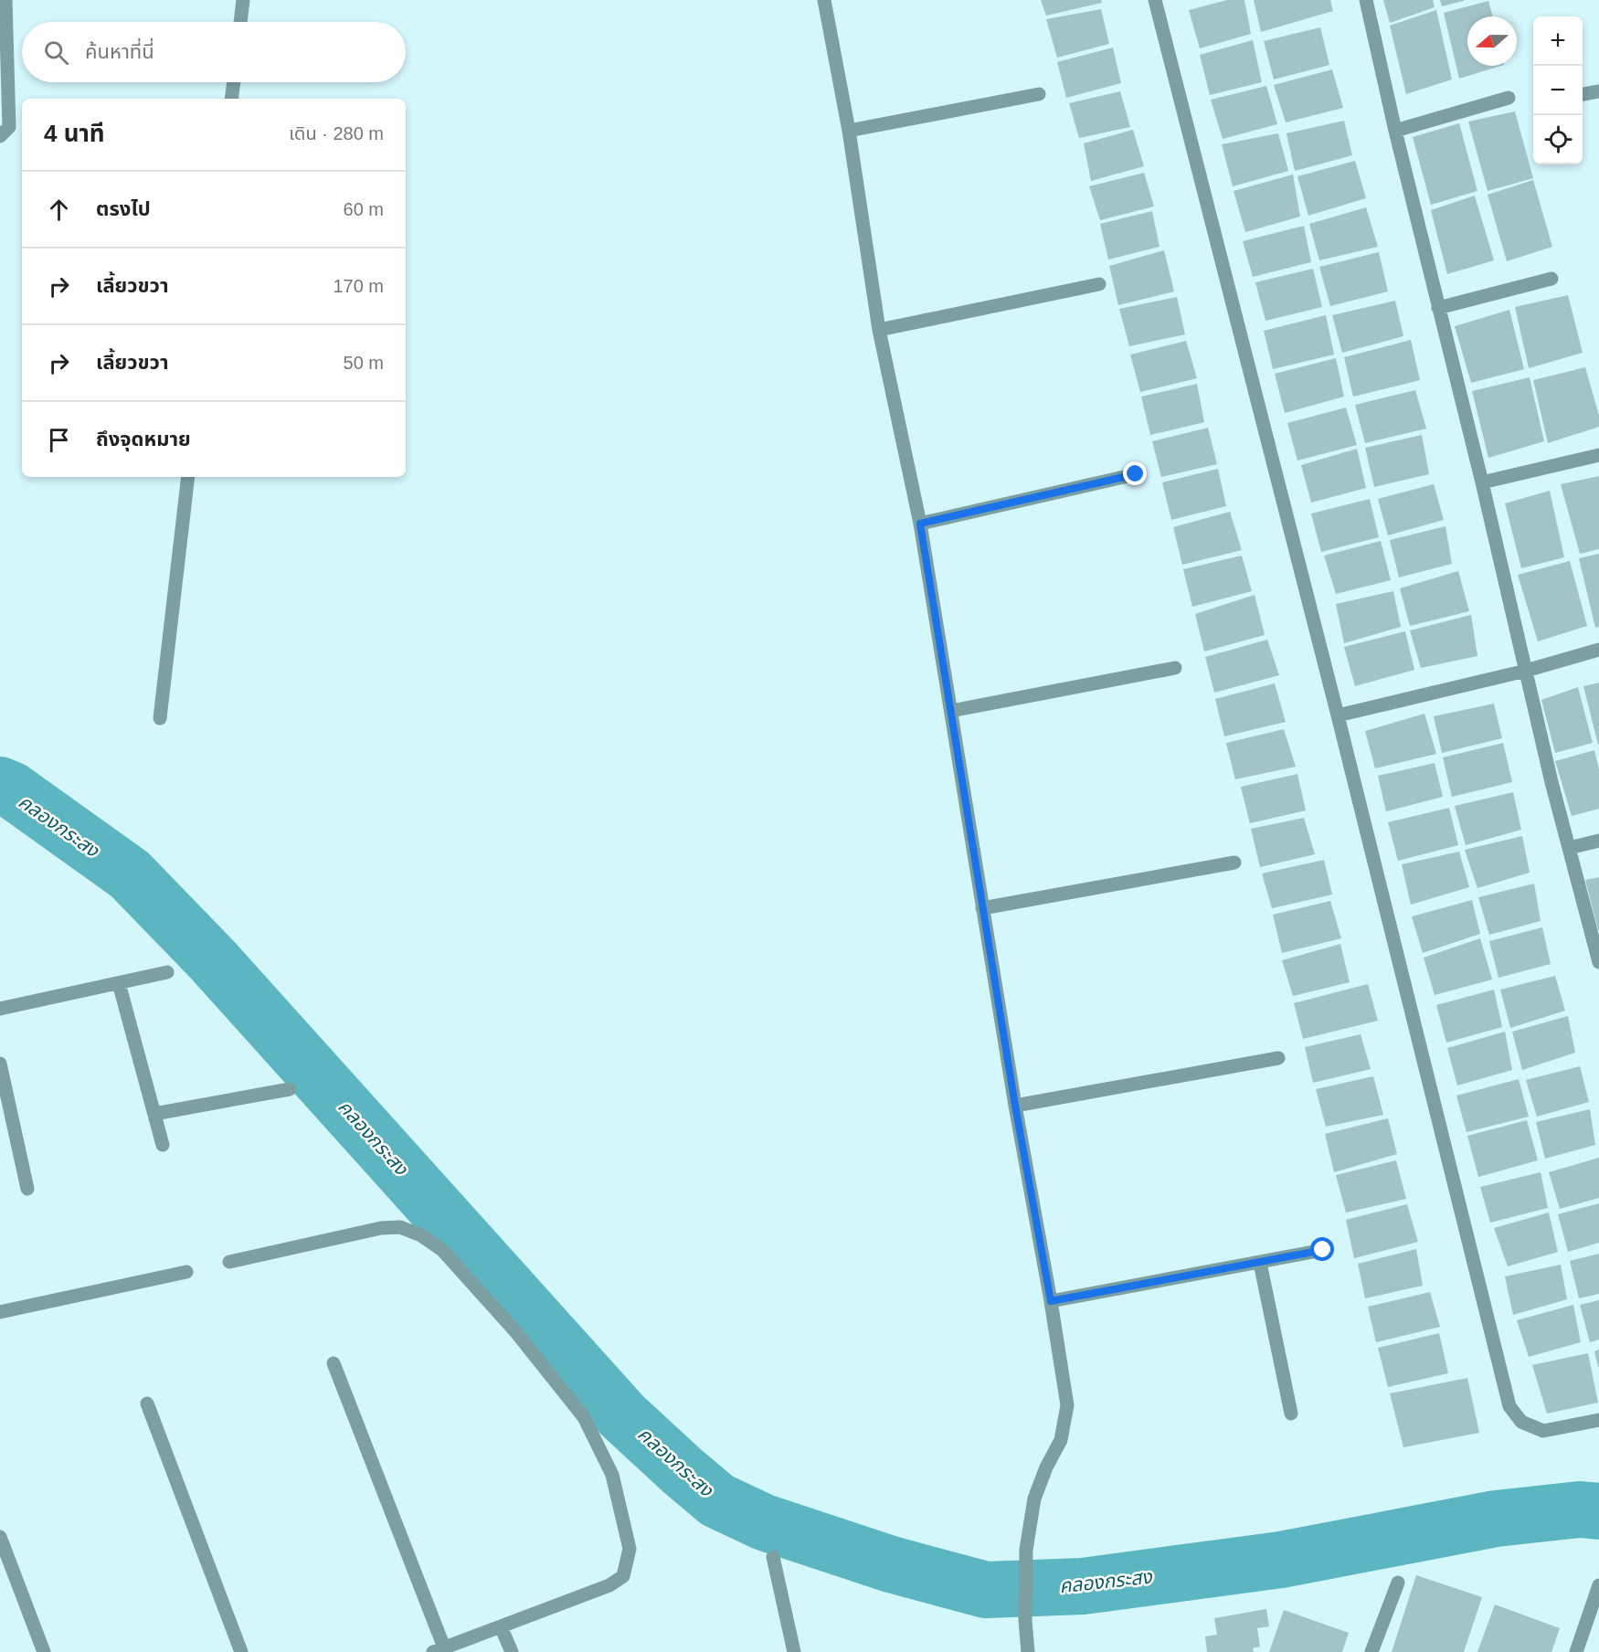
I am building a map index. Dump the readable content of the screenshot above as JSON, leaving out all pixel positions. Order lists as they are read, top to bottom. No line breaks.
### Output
{"water":["คลองกระสง"],"north":"left","page":{"map_buttons":["+","−"],"search":"ค้นหาที่นี่","heading":["4 นาที","เดิน · 280 m"],"list":[["ตรงไป","60 m"],["เลี้ยวขวา","170 m"],["เลี้ยวขวา","50 m"],"ถึงจุดหมาย"]}}
